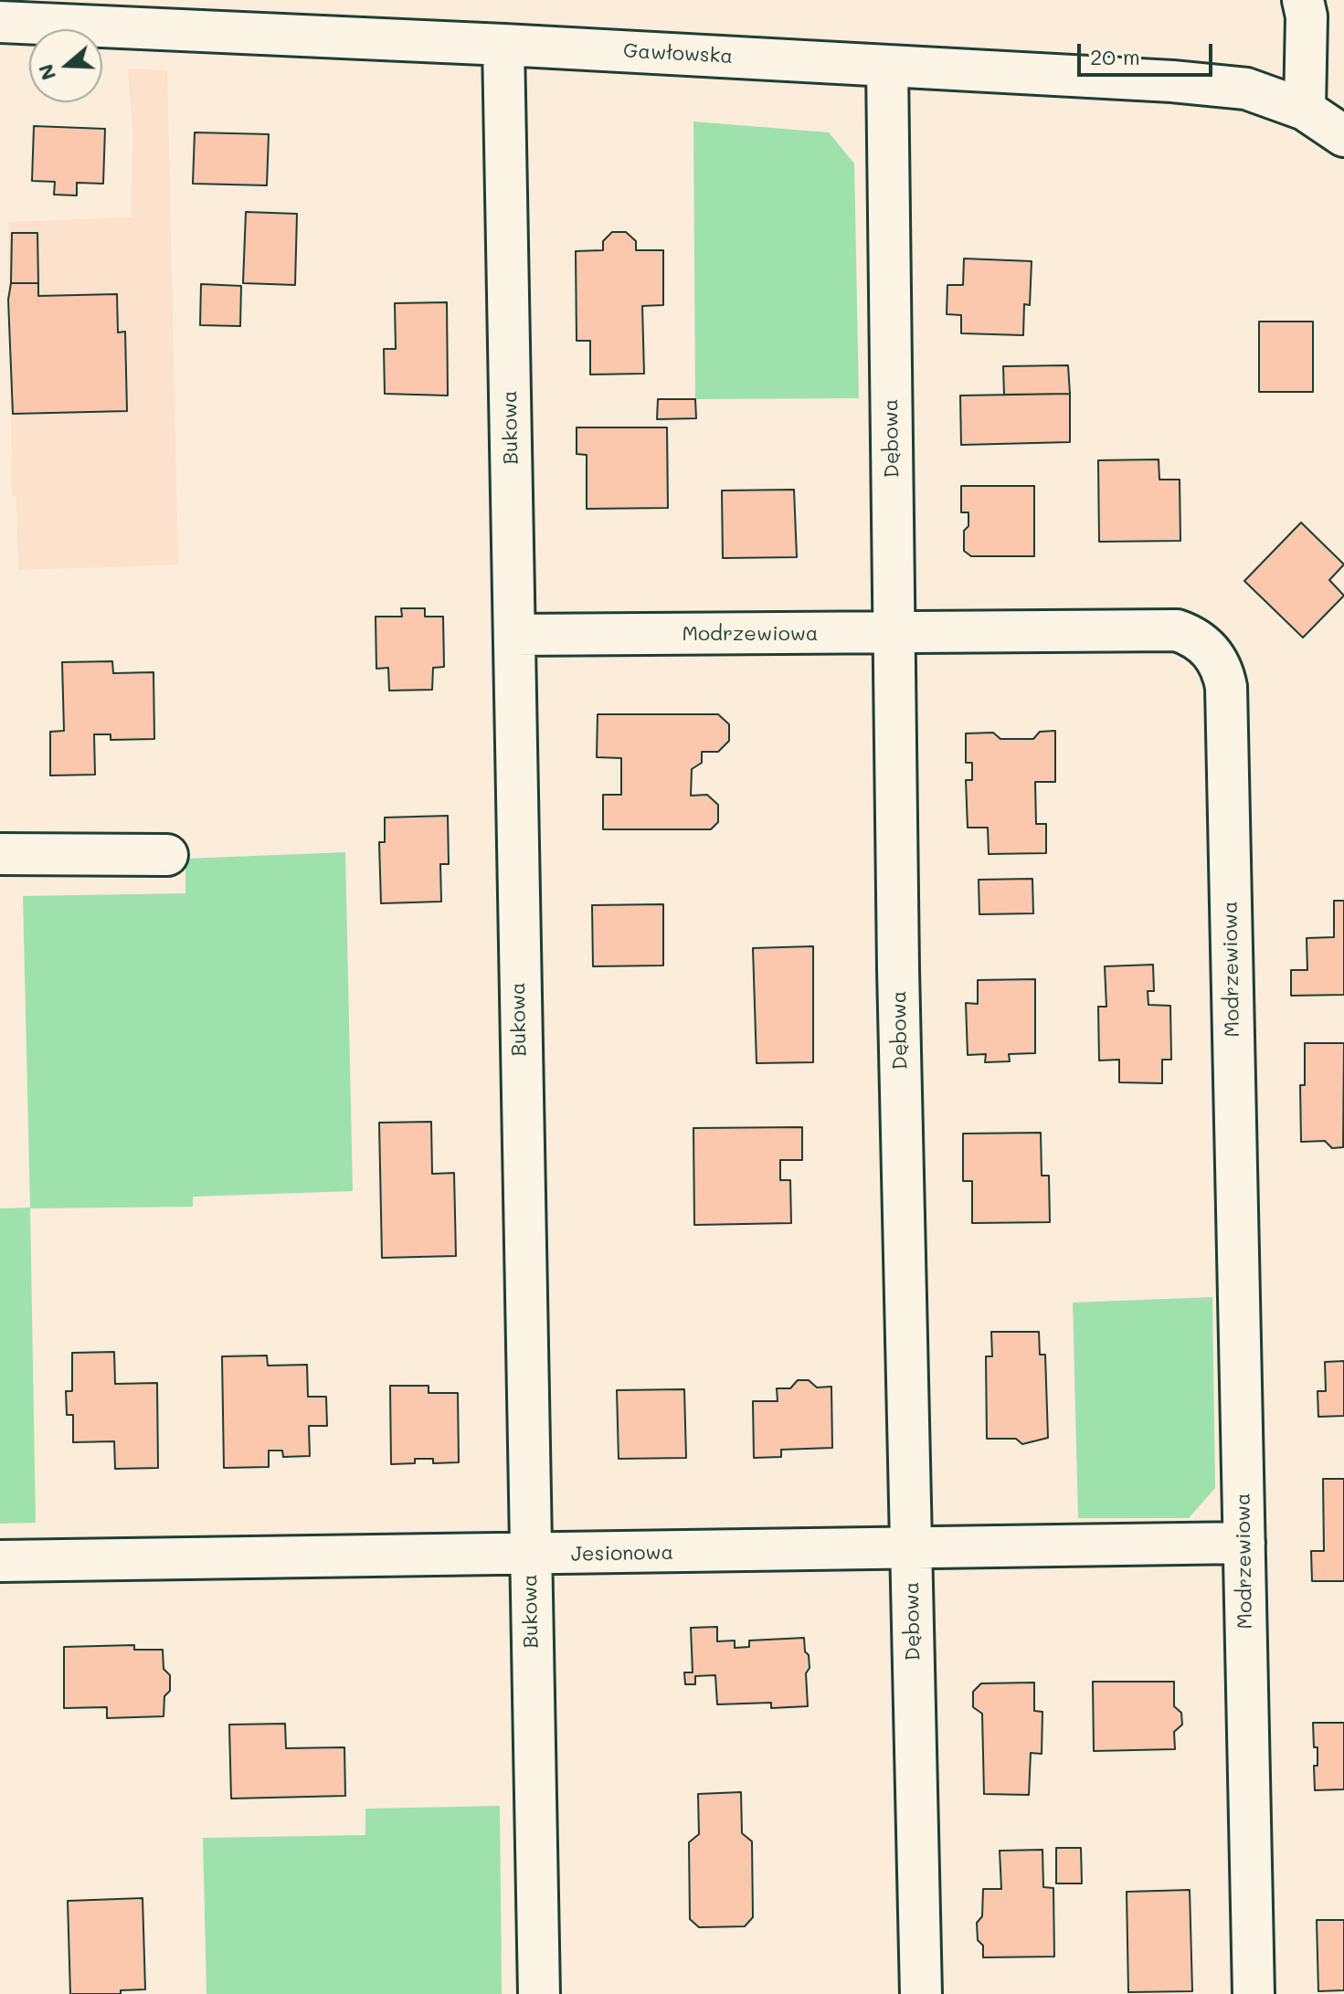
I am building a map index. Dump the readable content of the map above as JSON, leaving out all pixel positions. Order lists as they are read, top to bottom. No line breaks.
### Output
{"streets":{"street":["Gawłowska","Bukowa","Dębowa","Modrzewiowa","Jesionowa"]},"crossings":[["Gawłowska","Bukowa"],["Gawłowska","Dębowa"],["Bukowa","Modrzewiowa"],["Bukowa","Jesionowa"],["Dębowa","Modrzewiowa"],["Dębowa","Jesionowa"],["Modrzewiowa","Jesionowa"]],"scale_bar":"20 m","north":"left"}
